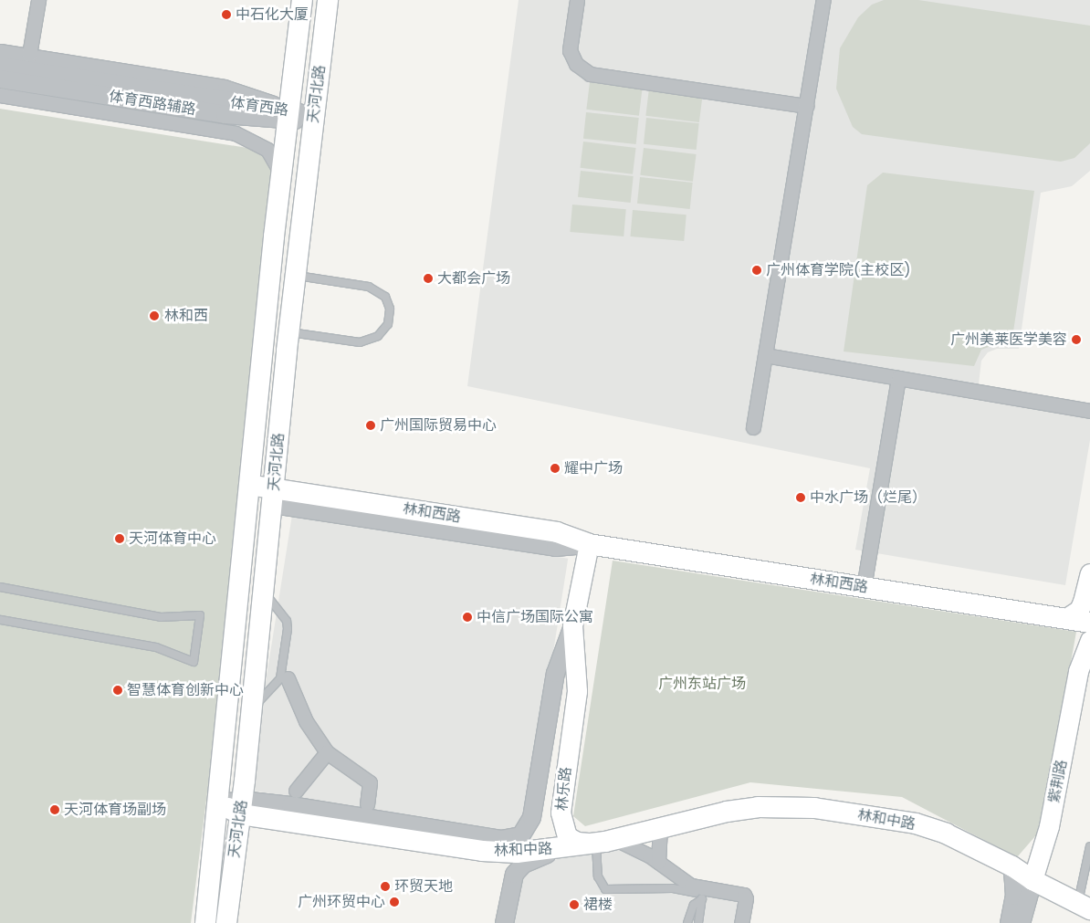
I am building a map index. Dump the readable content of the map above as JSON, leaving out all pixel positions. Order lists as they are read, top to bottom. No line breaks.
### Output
{"streets":{"main road":["天河北路","林和西路","紫荆路","林乐路","林和中路"],"street":["体育西路辅路","体育西路"]},"crossings":[["天河北路","体育西路辅路"],["天河北路","体育西路"],["天河北路","林和西路"],["天河北路","林和中路"],["体育西路辅路","体育西路"],["林和西路","林乐路"],["紫荆路","林和中路"],["林乐路","林和中路"]],"parks":["广州东站广场"],"places":["中石化大厦","广州体育学院(主校区)","大都会广场","林和西","广州美莱医学美容","广州国际贸易中心","耀中广场","中水广场（烂尾）","天河体育中心","中信广场国际公寓","智慧体育创新中心","天河体育场副场","环贸天地","广州环贸中心","裙楼"]}
